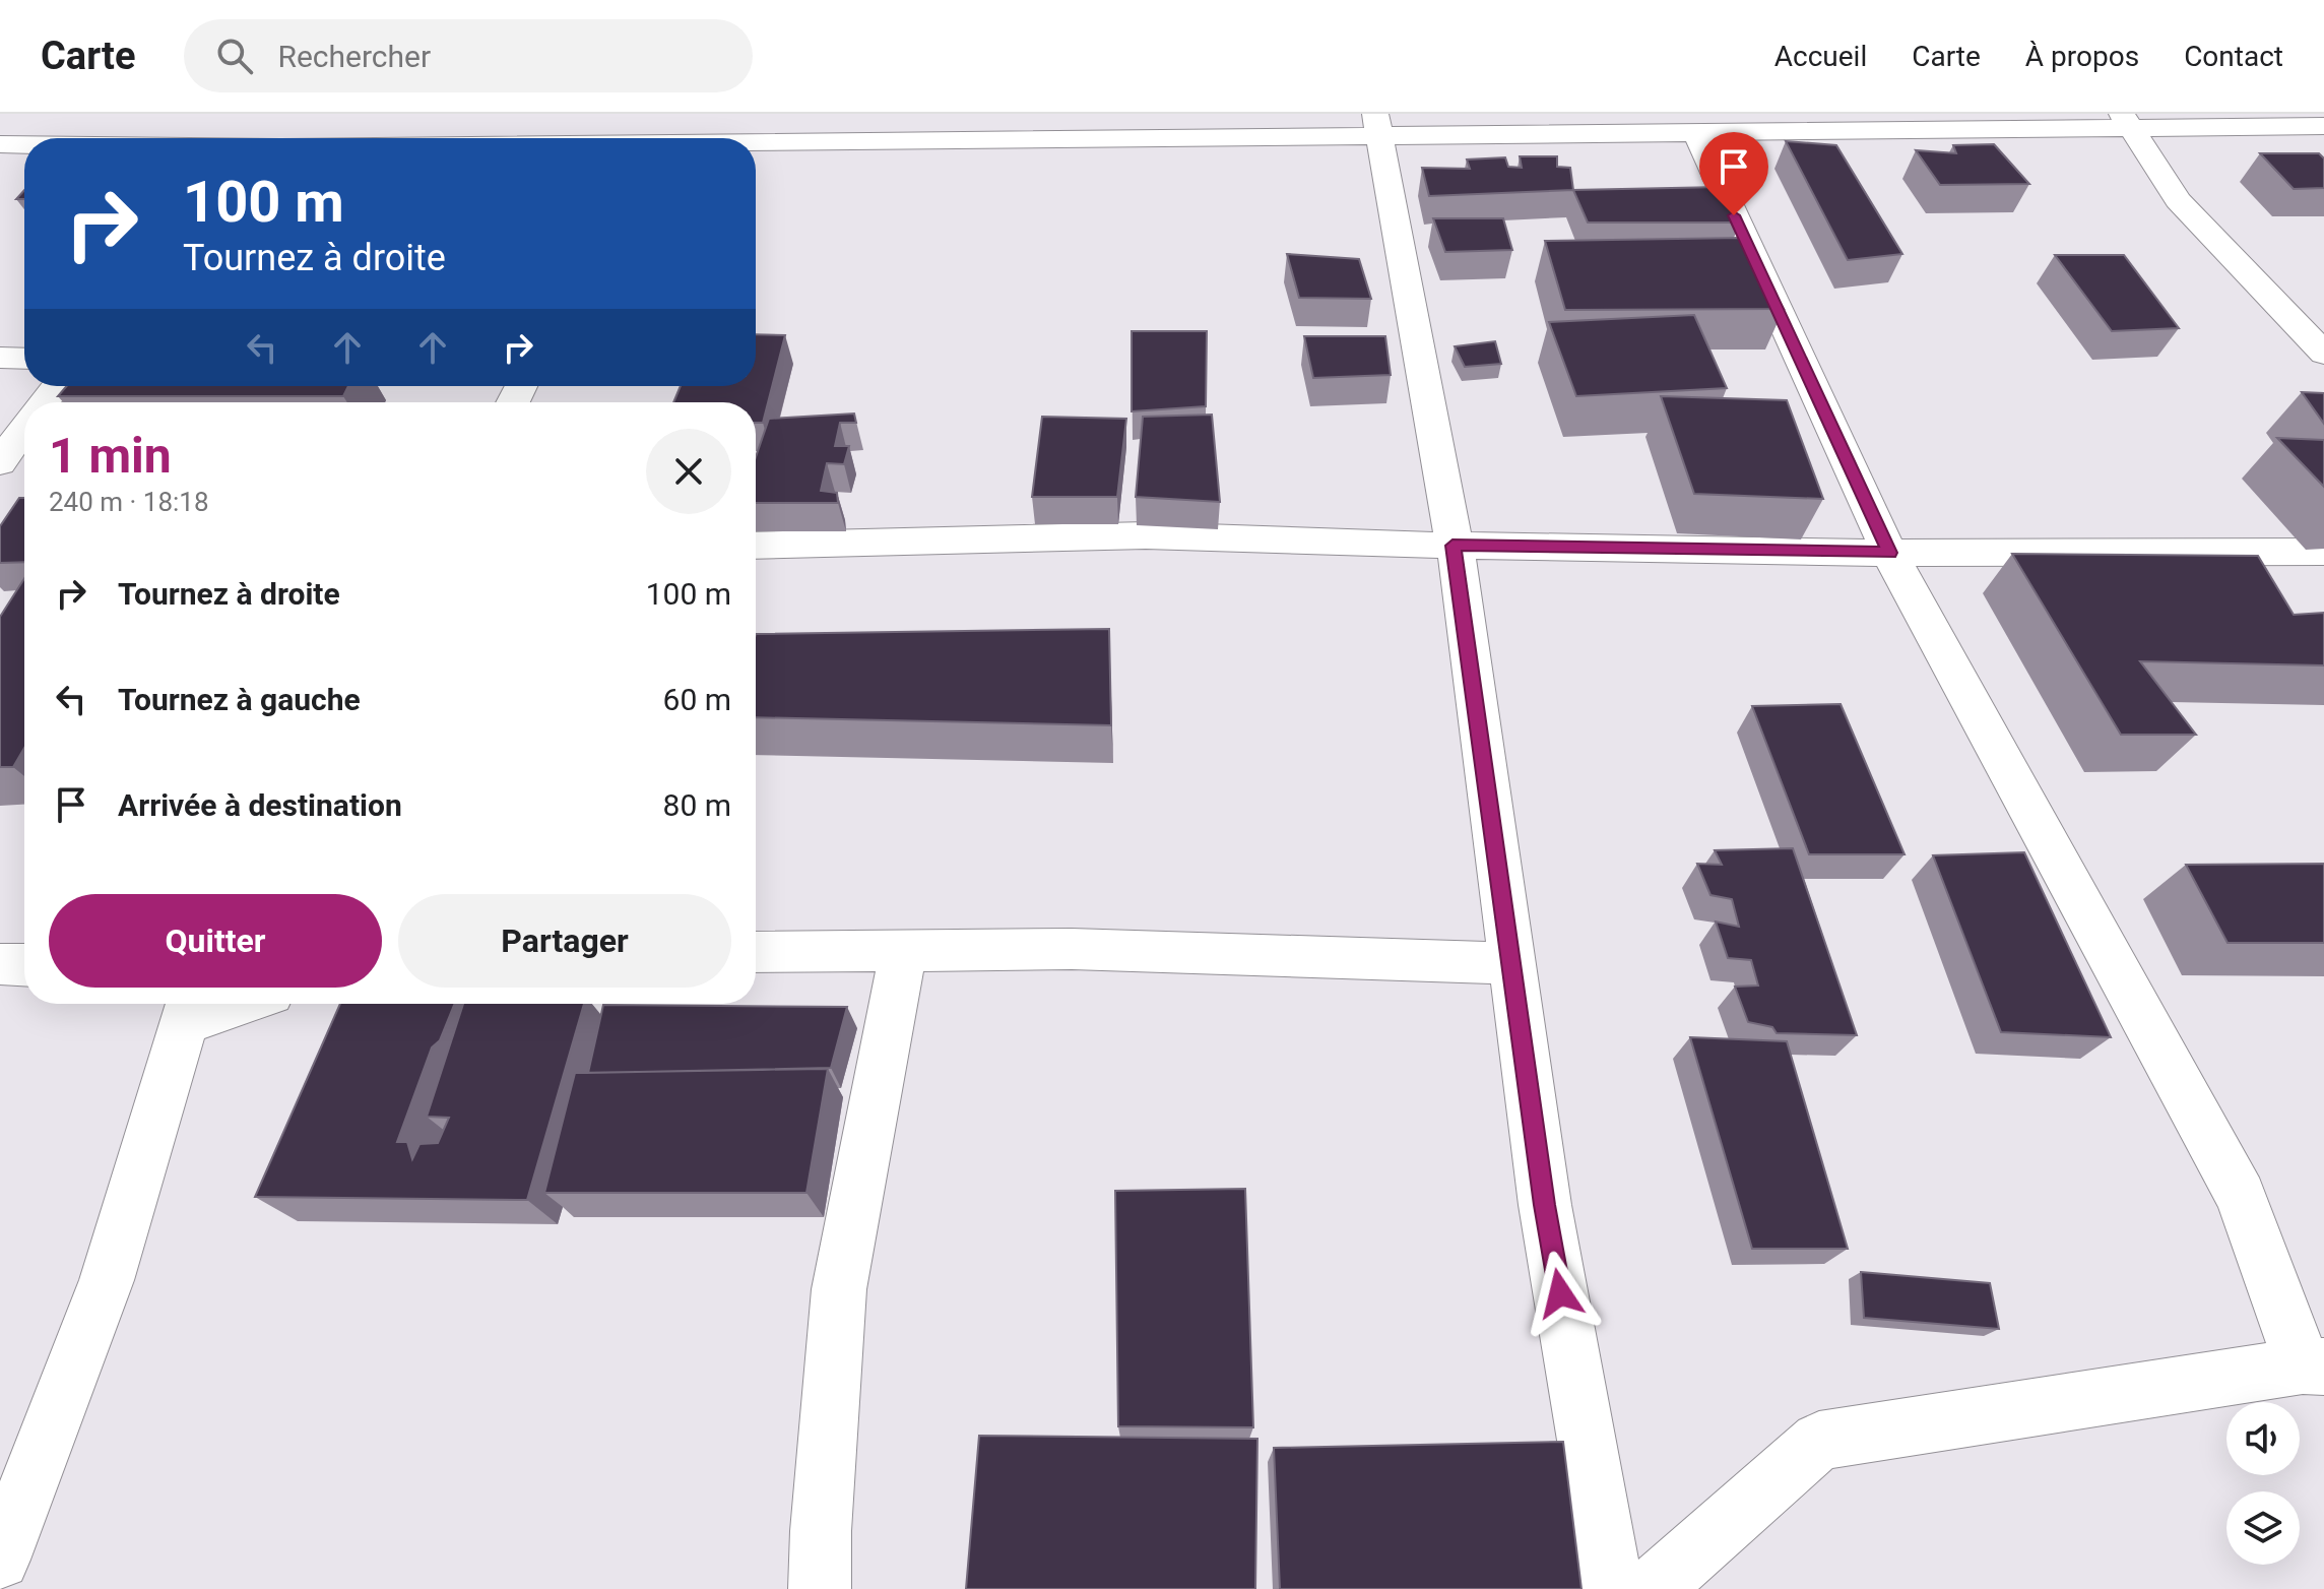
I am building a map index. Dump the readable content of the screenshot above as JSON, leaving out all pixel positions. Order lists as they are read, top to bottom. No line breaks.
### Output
{"page":{"header":"Carte","search":"Rechercher","nav":["Accueil","Carte","À propos","Contact"],"turn":["100 m","Tournez à droite"],"heading":["1 min","240 m · 18:18"],"list":[{"name":"Tournez à droite","value":"100 m"},{"name":"Tournez à gauche","value":"60 m"},{"name":"Arrivée à destination","value":"80 m"}],"buttons":["Quitter","Partager"]}}
